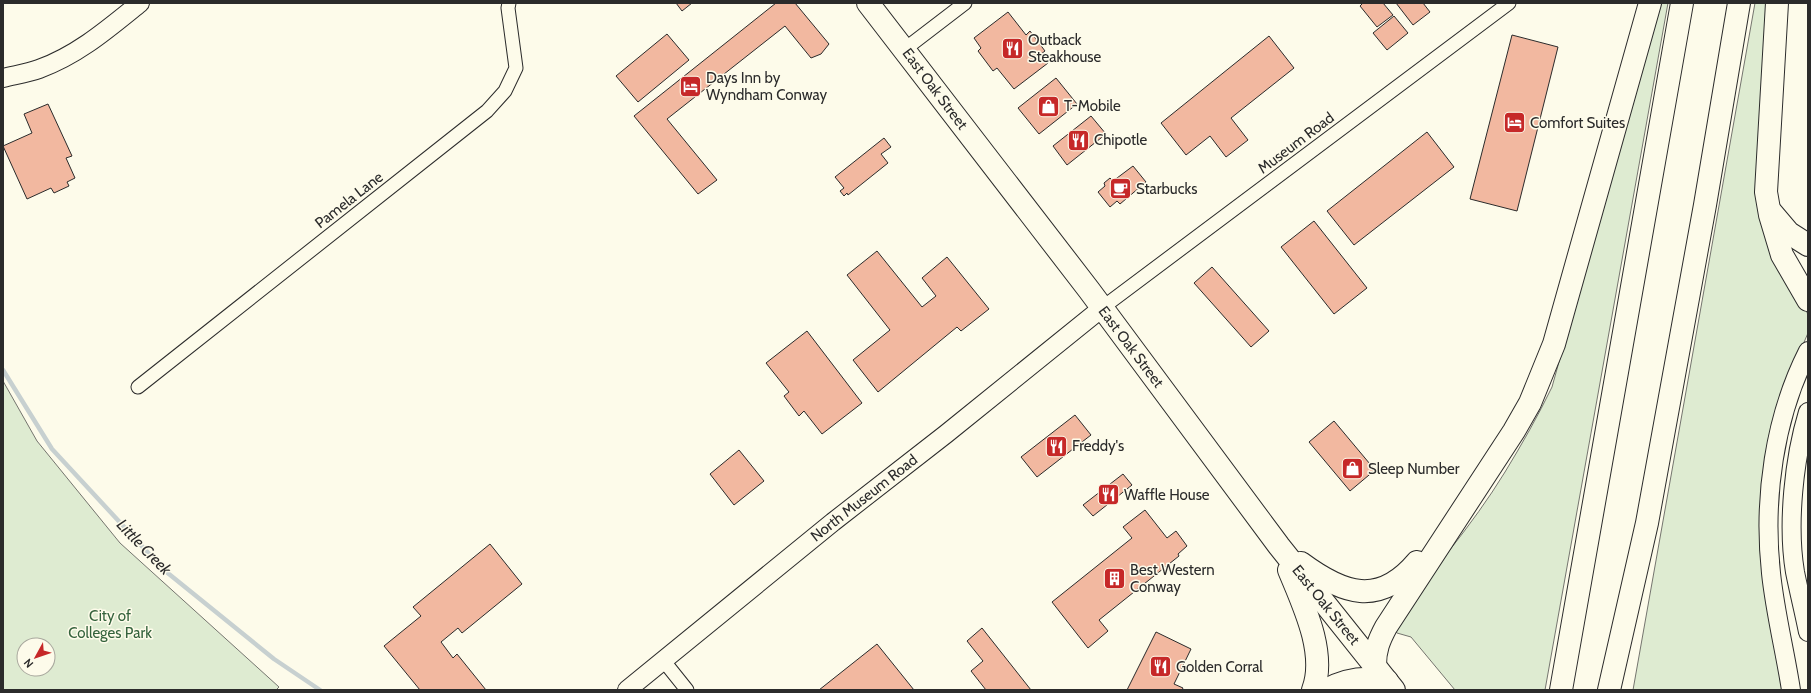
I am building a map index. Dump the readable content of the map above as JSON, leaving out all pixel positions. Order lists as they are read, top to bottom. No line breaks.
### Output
{"streets":{"highway":["East Oak Street"],"street":["Museum Road","Pamela Lane","North Museum Road"]},"crossings":[["East Oak Street","Museum Road"],["East Oak Street","North Museum Road"],["Museum Road","North Museum Road"]],"water":["Little Creek"],"parks":["City of Colleges Park"],"places":{"restaurant":["Outback Steakhouse","Chipotle","Freddy's","Waffle House","Golden Corral"],"hotel":["Days Inn by Wyndham Conway","Comfort Suites"],"shop":["T-Mobile","Sleep Number"],"cafe":["Starbucks"],"building":["Best Western Conway"]},"north":"bottom left"}
